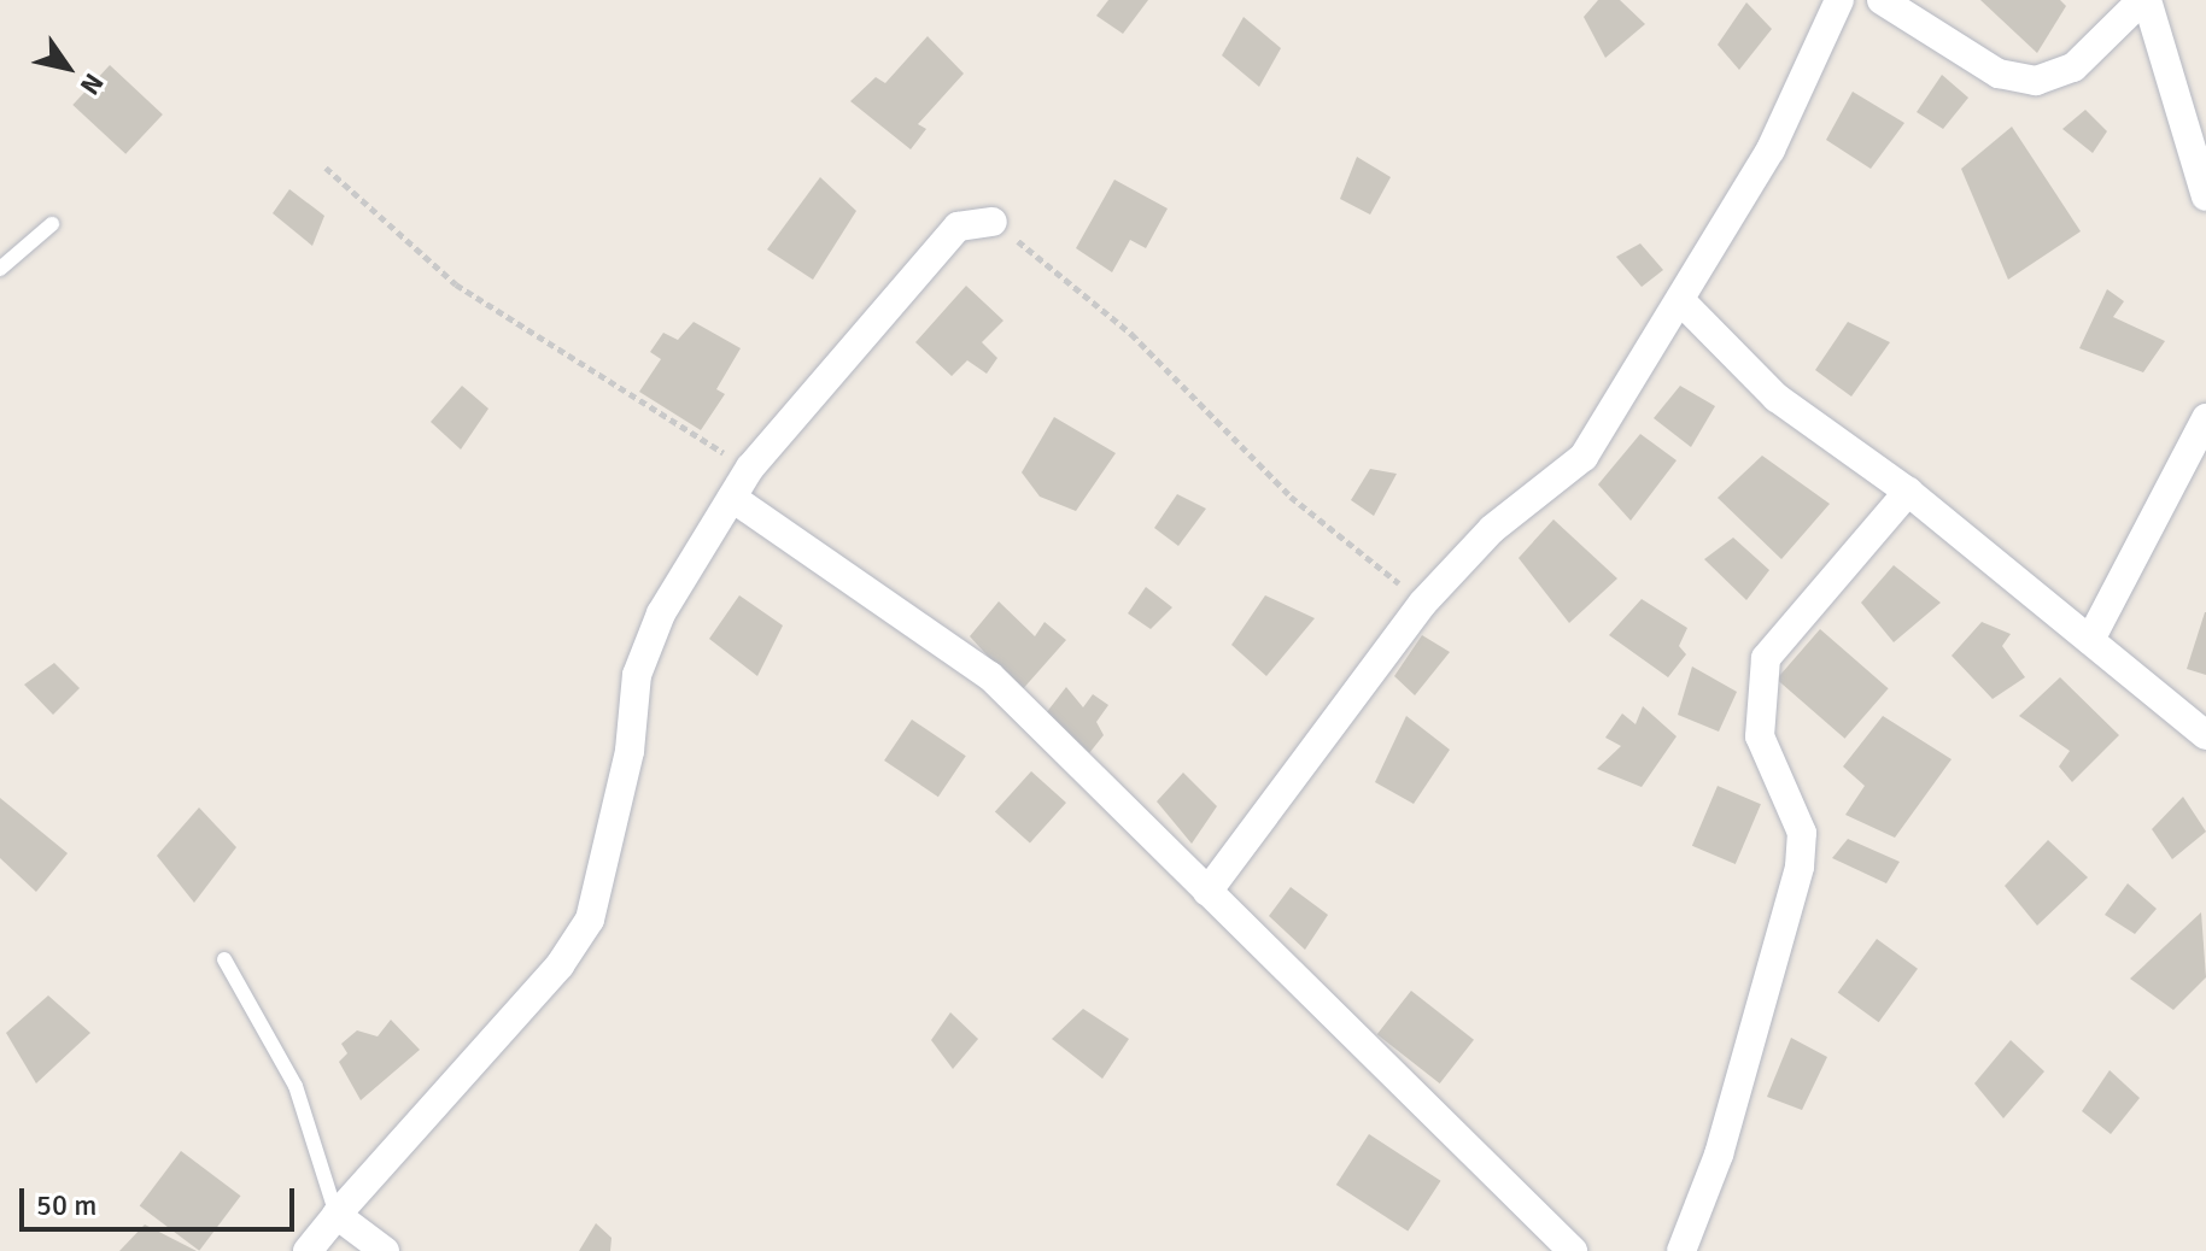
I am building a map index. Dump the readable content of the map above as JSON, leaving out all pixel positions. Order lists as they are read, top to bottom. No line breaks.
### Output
{"scale_bar":"50 m","north":"bottom right"}
